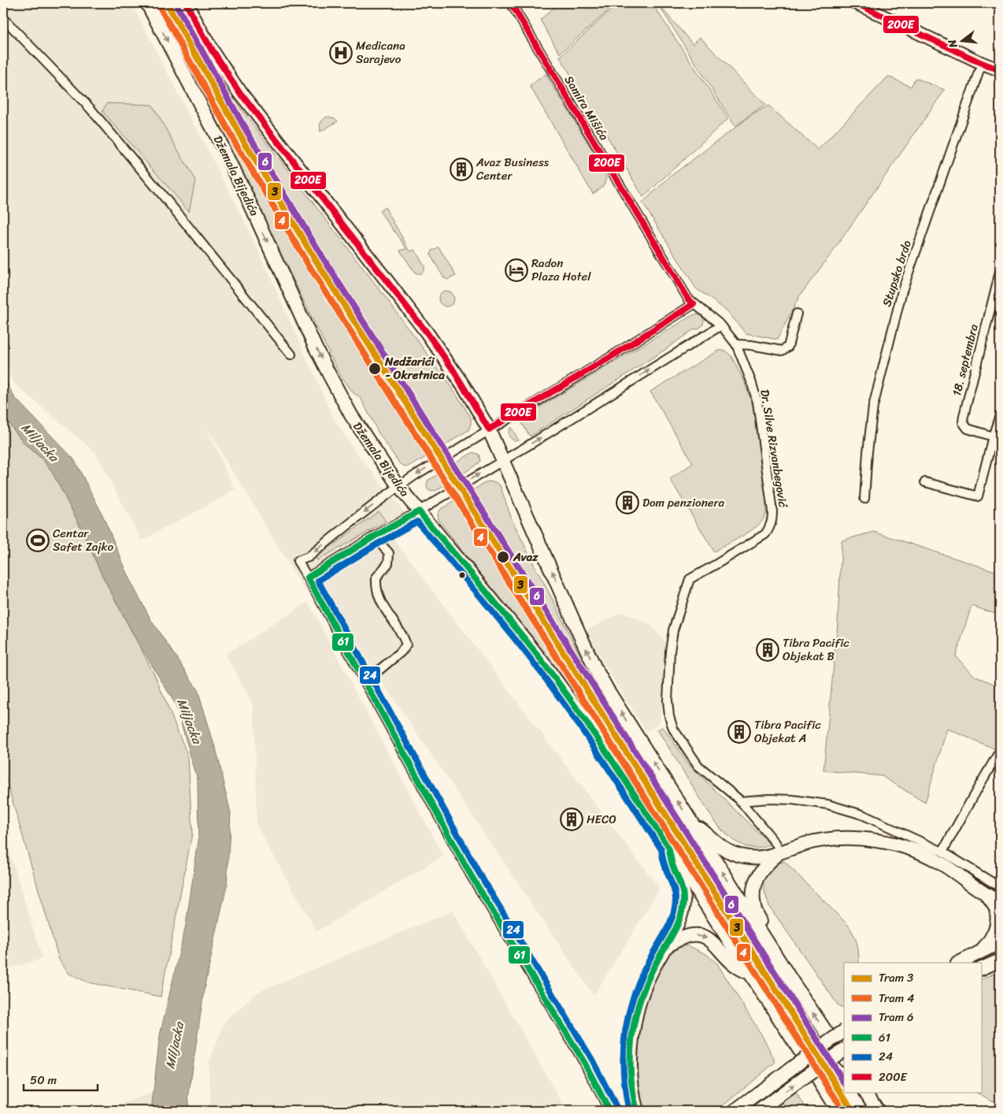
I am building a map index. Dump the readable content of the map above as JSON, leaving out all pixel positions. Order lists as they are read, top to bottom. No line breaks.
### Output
{"streets":{"main road":["Džemala Bijedića"],"street":["Samira Mišića","Stupsko brdo","18. septembra","Dr. Silve Rizvanbegović"]},"crossings":[["Samira Mišića","Dr. Silve Rizvanbegović"]],"water":["Miljacka"],"places":{"hospital":["Medicana Sarajevo"],"building":["Avaz Business Center","Dom penzionera","Tibra Pacific Objekat B","Tibra Pacific Objekat A","HECO"],"hotel":["Radon Plaza Hotel"],"other":["Nedžarići - Okretnica","Avaz"],"sports":["Centar Safet Zajko"]},"lines":["tram line 3","tram line 6","transit line 200E","tram line 4","transit line 61","transit line 24"],"legend":["Tram 3","Tram 4","Tram 6","61","24","200E"],"scale_bar":"50 m","north":"left"}
